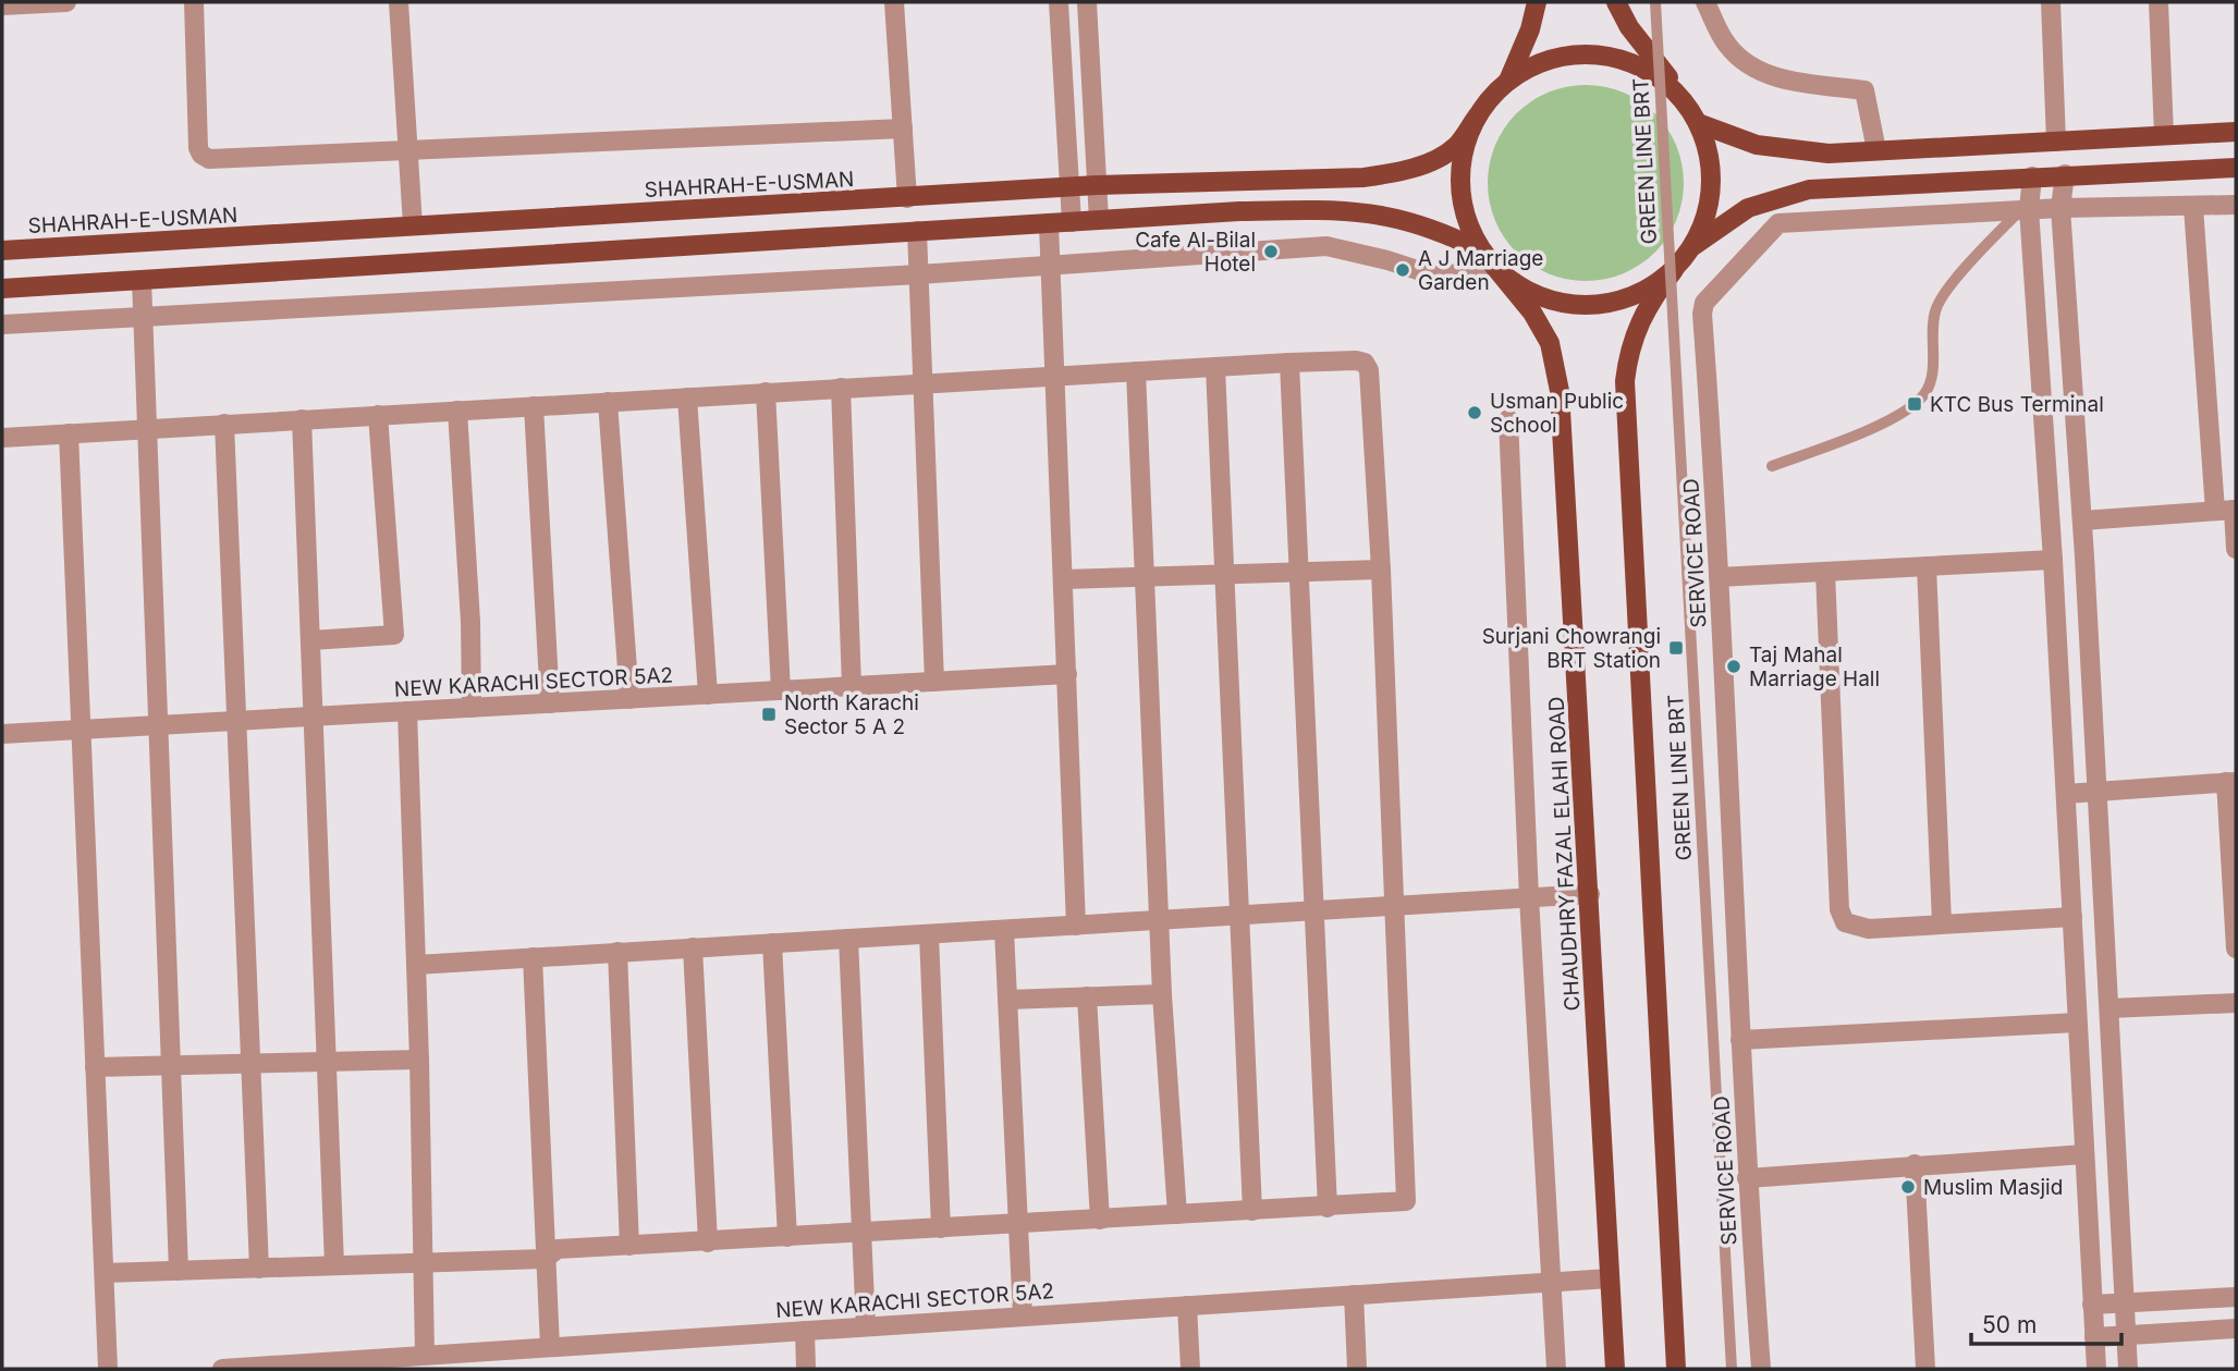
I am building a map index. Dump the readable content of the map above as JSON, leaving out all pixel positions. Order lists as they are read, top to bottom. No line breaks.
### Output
{"streets":{"main road":["SHAHRAH-E-USMAN","CHAUDHRY FAZAL ELAHI ROAD"],"street":["SERVICE ROAD","NEW KARACHI SECTOR 5A2"],"lane":["GREEN LINE BRT"]},"crossings":[["SHAHRAH-E-USMAN","CHAUDHRY FAZAL ELAHI ROAD"],["NEW KARACHI SECTOR 5A2","CHAUDHRY FAZAL ELAHI ROAD"]],"places":{"other":["Cafe Al-Bilal Hotel","A J Marriage Garden","Usman Public School","Taj Mahal Marriage Hall","Muslim Masjid"],"transit":["KTC Bus Terminal","Surjani Chowrangi BRT Station","North Karachi Sector 5 A 2"]},"scale_bar":"50 m"}
